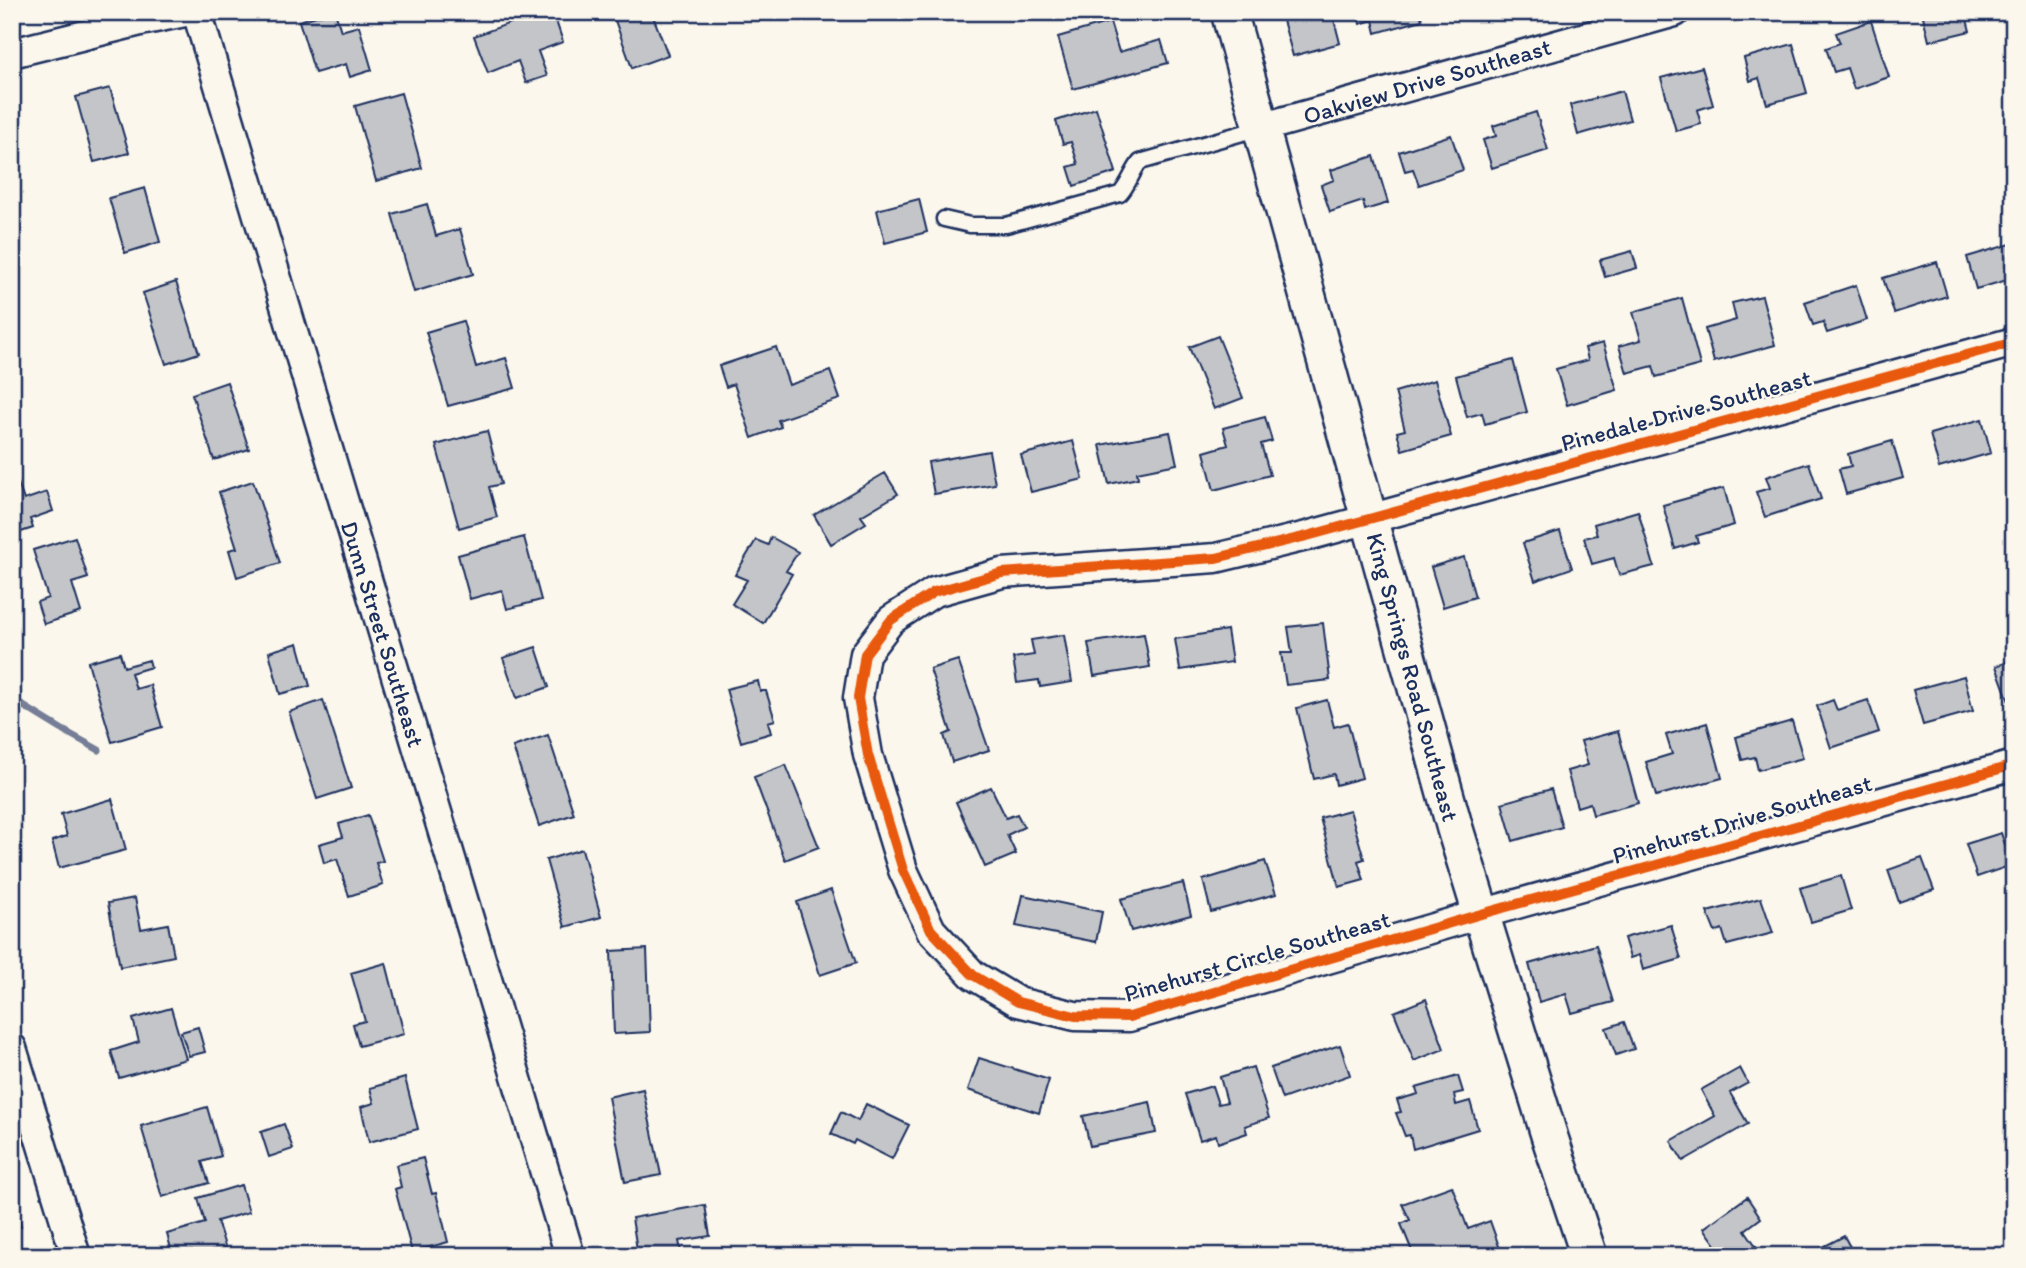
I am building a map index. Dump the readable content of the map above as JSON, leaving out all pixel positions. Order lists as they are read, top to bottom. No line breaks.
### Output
{"streets":{"street":["Oakview Drive Southeast","Pinedale Drive Southeast","Dunn Street Southeast","King Springs Road Southeast","Pinehurst Drive Southeast","Pinehurst Circle Southeast"]},"crossings":[["Oakview Drive Southeast","King Springs Road Southeast"],["Pinedale Drive Southeast","King Springs Road Southeast"],["Pinedale Drive Southeast","Pinehurst Circle Southeast"],["King Springs Road Southeast","Pinehurst Drive Southeast"],["King Springs Road Southeast","Pinehurst Circle Southeast"],["Pinehurst Drive Southeast","Pinehurst Circle Southeast"]]}
